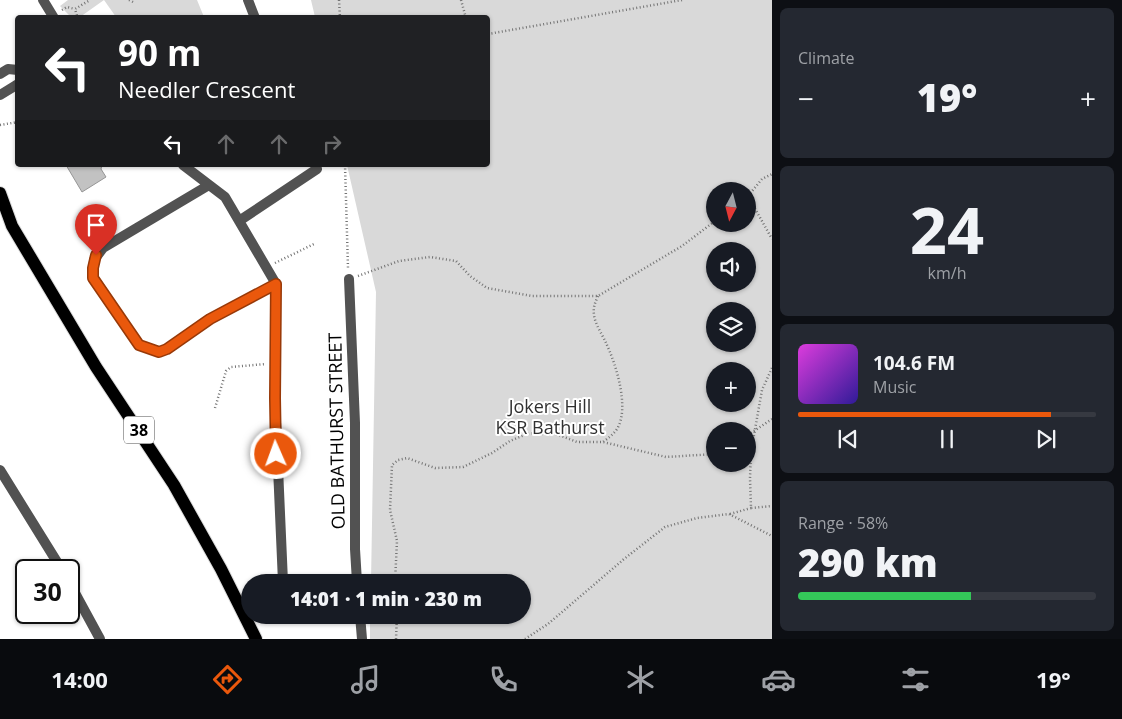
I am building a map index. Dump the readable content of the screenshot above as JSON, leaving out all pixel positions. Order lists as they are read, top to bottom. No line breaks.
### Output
{"streets":{"main road":["38"],"street":["OLD BATHURST STREET"]},"parks":["Jokers Hill KSR Bathurst"],"north":"bottom","page":{"tile":["Climate",["24","km/h"],["Range · 58%","290 km"]],"turn":["90 m","Needler Crescent"],"heat":["−","19°","+"],"map_buttons":["+","−"],"song":["104.6 FM","Music"],"limit":"30","trip":"14:01 · 1 min · 230 m","tabs":["14:00","19°"]}}
